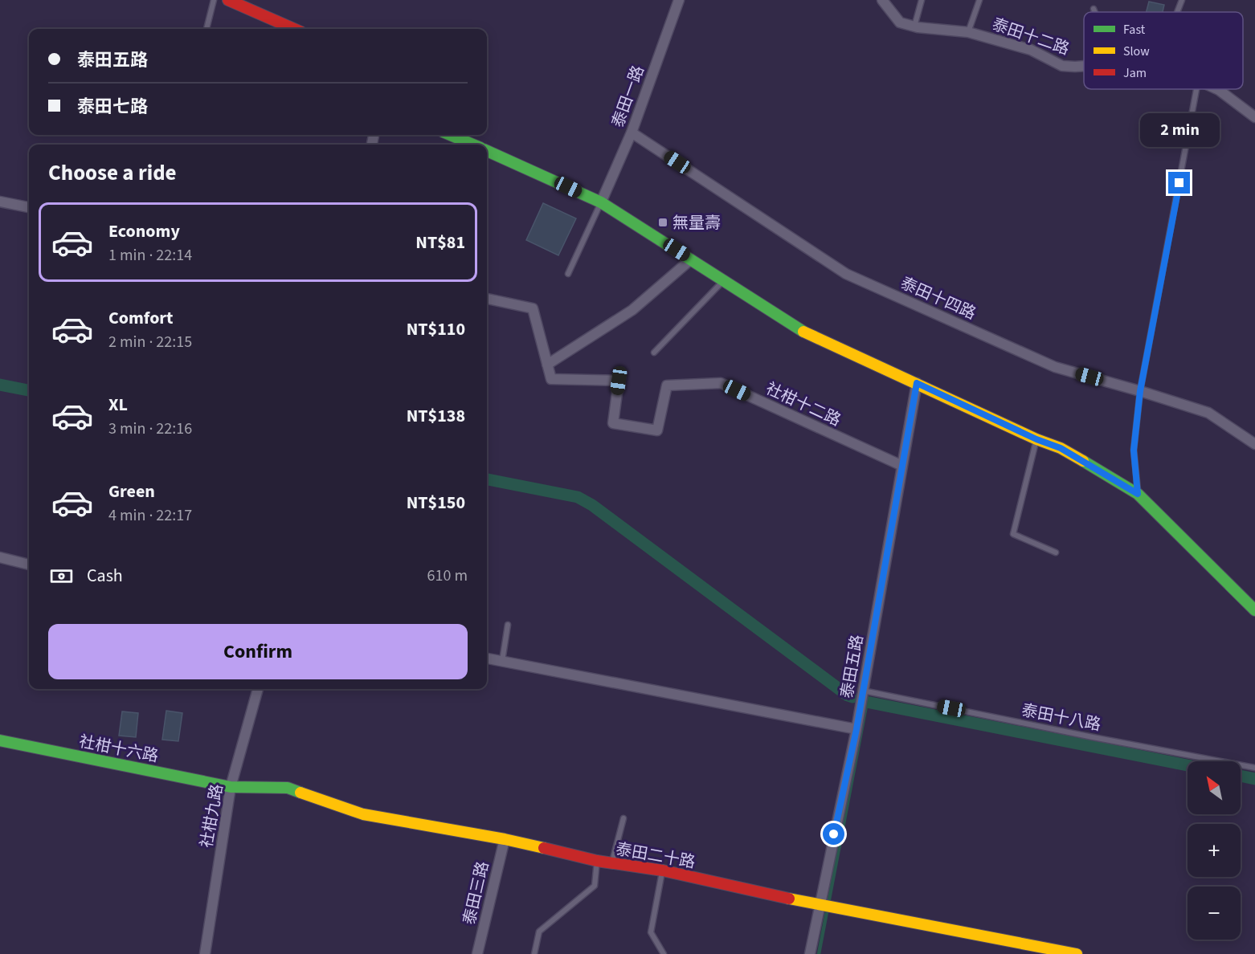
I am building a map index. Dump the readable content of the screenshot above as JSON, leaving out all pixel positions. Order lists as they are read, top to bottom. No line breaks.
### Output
{"streets":{"street":["泰田十二路","泰田一路","泰田十四路","社柑十二路","泰田五路","社柑十六路","社柑九路","泰田二十路","泰田三路"],"lane":["泰田十八路"]},"crossings":[["泰田一路","泰田十四路"],["社柑十二路","泰田五路"],["泰田五路","泰田十八路"],["泰田五路","泰田二十路"],["社柑十六路","社柑九路"],["社柑十六路","泰田二十路"],["社柑九路","泰田二十路"],["泰田二十路","泰田三路"]],"places":{"transit":["無量壽"]},"legend":["Fast","Slow","Jam"],"north":"top left","page":{"banner":["泰田五路","泰田七路"],"bubble":"2 min","heading":"Choose a ride","list":[{"name":"Economy","note":"1 min · 22:14","value":"NT$81"},{"name":"Comfort","note":"2 min · 22:15","value":"NT$110"},{"name":"XL","note":"3 min · 22:16","value":"NT$138"},{"name":"Green","note":"4 min · 22:17","value":"NT$150"}],"pay":["Cash","610 m"],"buttons":"Confirm","map_buttons":["+","−"]}}
